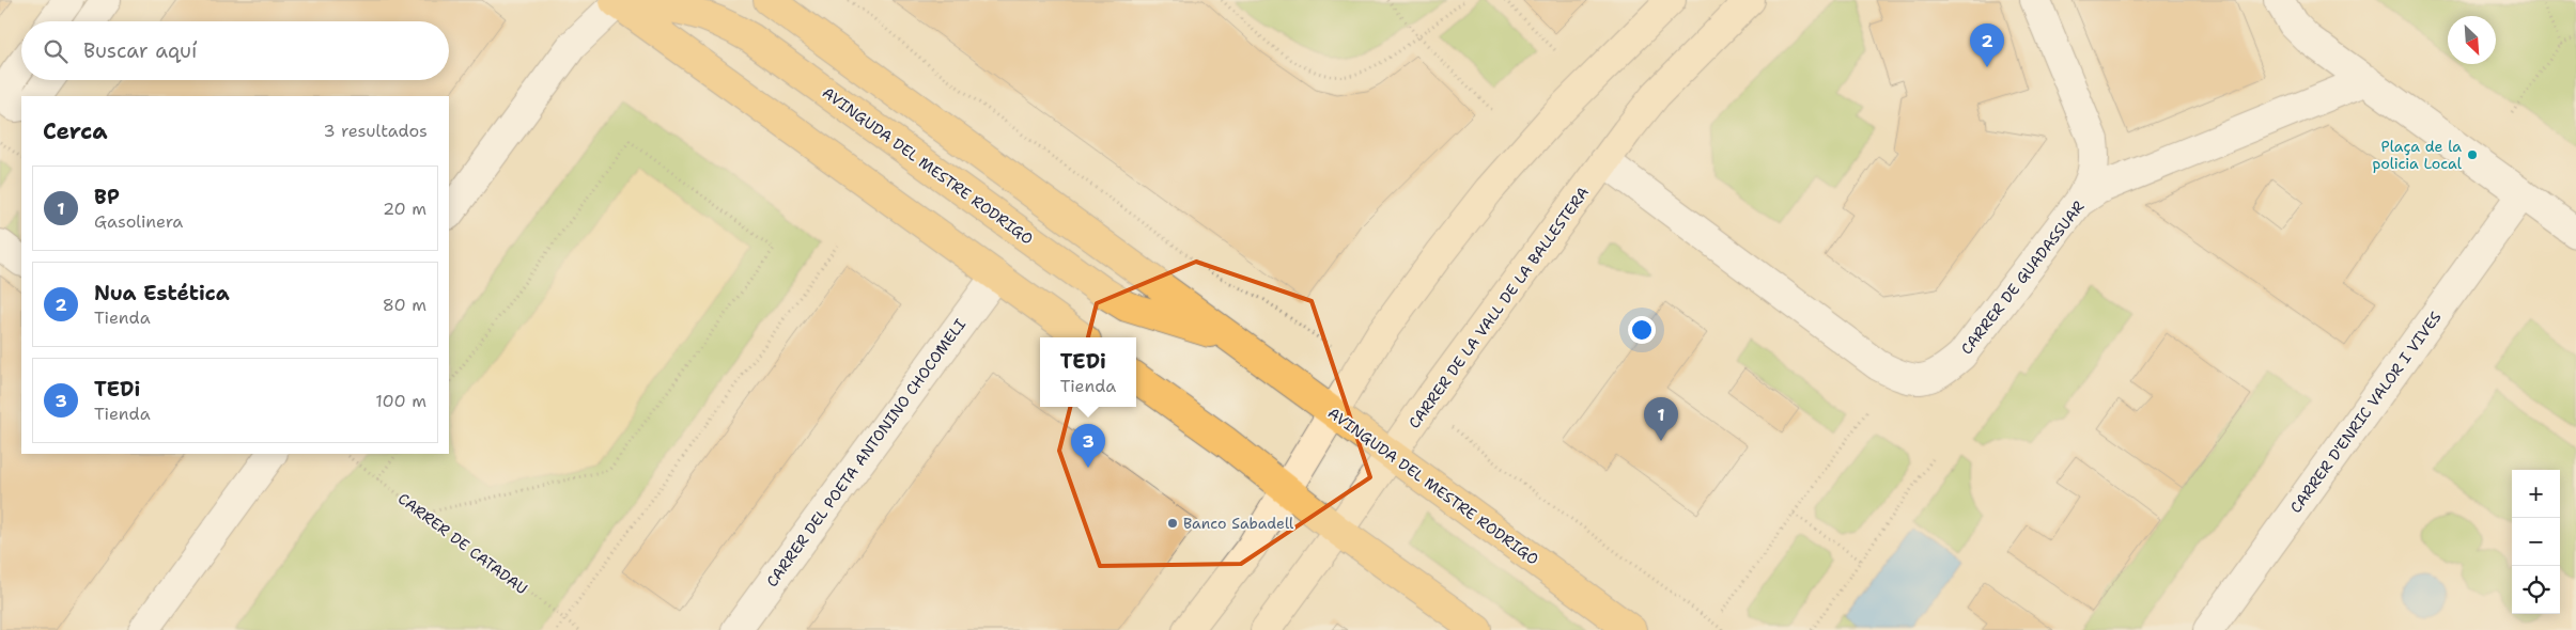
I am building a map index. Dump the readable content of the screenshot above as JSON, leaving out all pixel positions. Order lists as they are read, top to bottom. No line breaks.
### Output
{"streets":{"main road":["AVINGUDA DEL MESTRE RODRIGO"],"street":["CARRER DE GUADASSUAR","CARRER DE LA VALL DE LA BALLESTERA","CARRER D'ENRIC VALOR I VIVES","CARRER DEL POETA ANTONINO CHOCOMELI"],"path":["CARRER DE CATADAU"]},"crossings":[["AVINGUDA DEL MESTRE RODRIGO","CARRER DE LA VALL DE LA BALLESTERA"],["CARRER DE GUADASSUAR","CARRER DE LA VALL DE LA BALLESTERA"]],"places":["Plaça de la policia Local","Banco Sabadell"],"north":"bottom right","page":{"search":"Buscar aquí","pins":["2","1","3"],"heading":["Cerca","3 resultados"],"list":[{"mark":"1","name":"BP","note":"Gasolinera","value":"20 m"},{"mark":"2","name":"Nua Estética","note":"Tienda","value":"80 m"},{"mark":"3","name":"TEDi","note":"Tienda","value":"100 m"}],"popup":["TEDi","Tienda"],"map_buttons":["+","−"]}}
